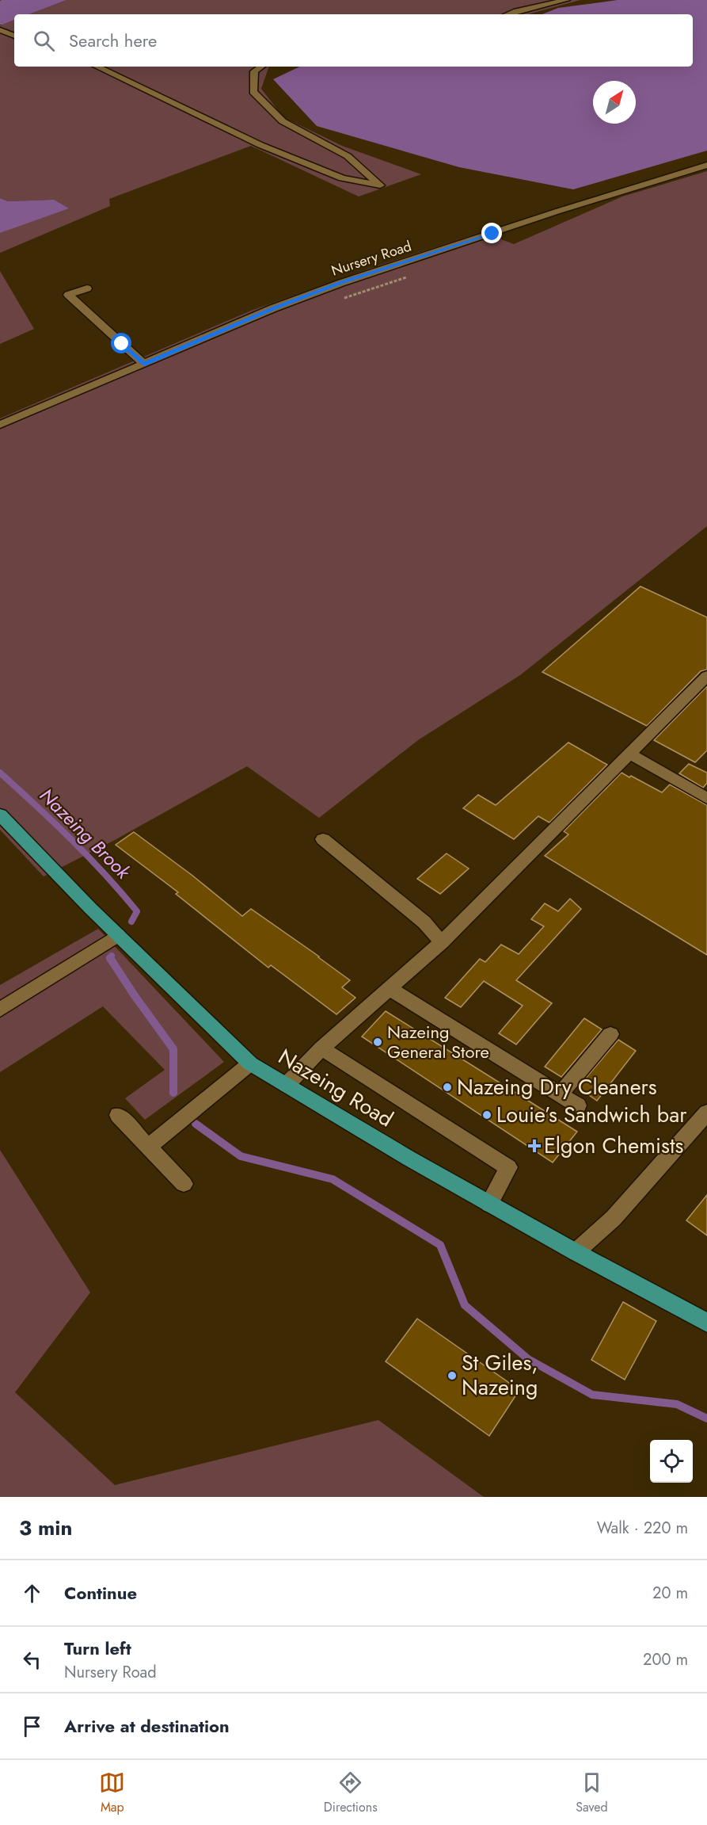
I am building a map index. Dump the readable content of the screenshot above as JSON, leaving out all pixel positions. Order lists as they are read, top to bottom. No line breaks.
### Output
{"streets":{"main road":["Nazeing Road"],"street":["Nursery Road"]},"water":["Nazeing Brook"],"places":{"other":["Nazeing General Store","Nazeing Dry Cleaners","Louie’s Sandwich bar","St Giles, Nazeing"],"health":["Elgon Chemists"]},"north":"top right","page":{"search":"Search here","heading":["3 min","Walk · 220 m"],"list":[["Continue","20 m"],["Turn left","Nursery Road","200 m"],"Arrive at destination"],"nav":["Map","Directions","Saved"]}}
